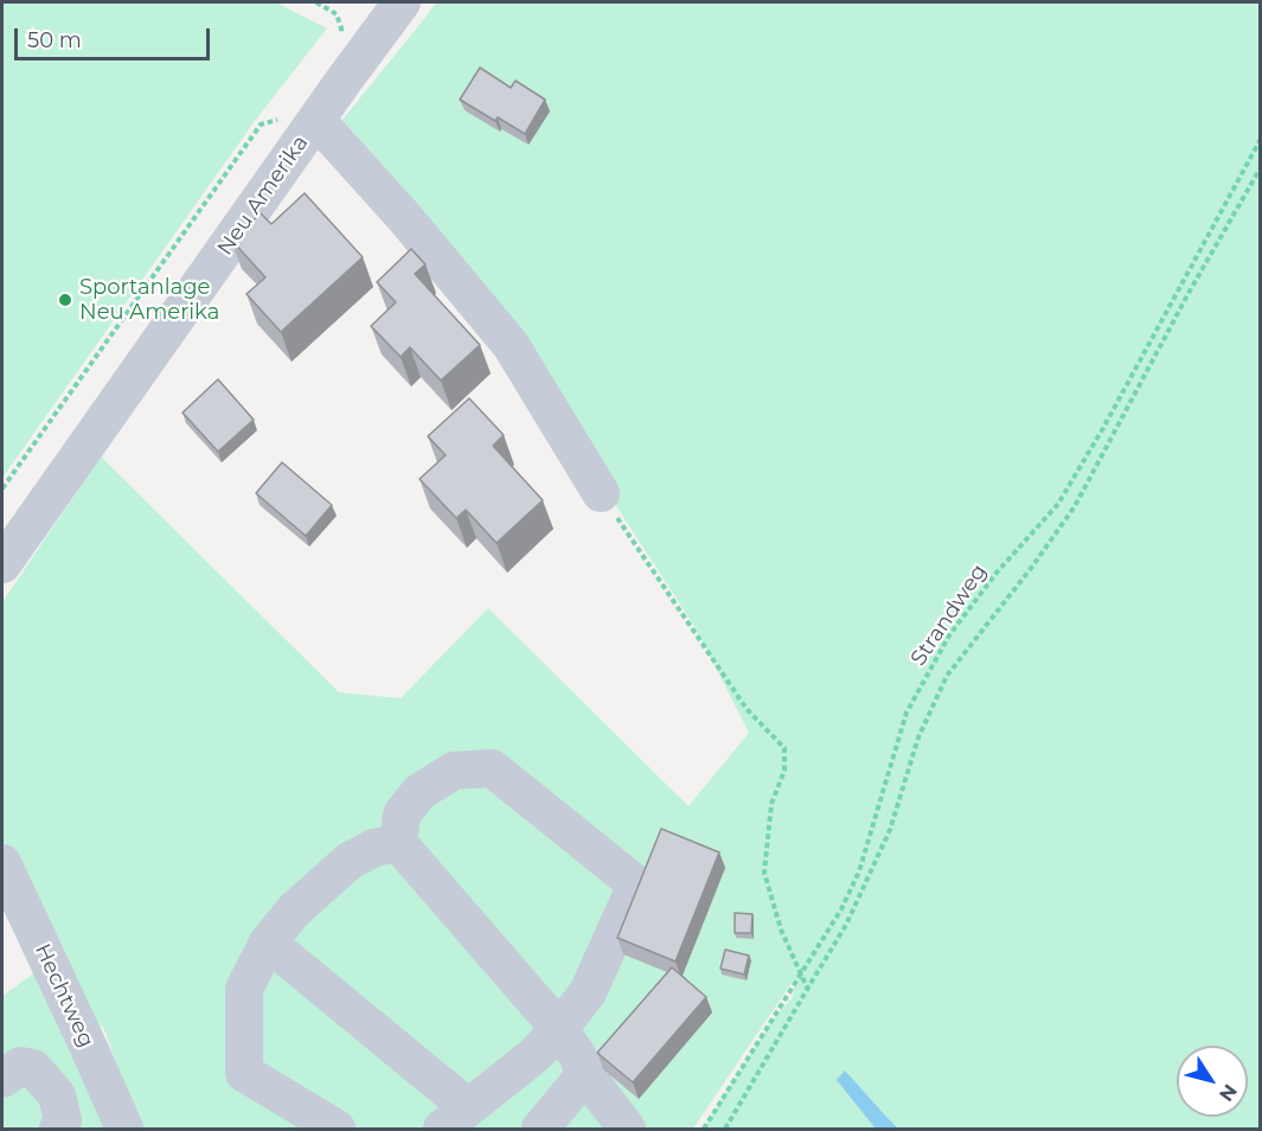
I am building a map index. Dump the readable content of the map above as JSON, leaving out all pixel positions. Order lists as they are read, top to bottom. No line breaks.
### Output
{"streets":{"street":["Neu Amerika","Hechtweg"],"path":["Strandweg"]},"places":["Sportanlage Neu Amerika"],"scale_bar":"50 m","north":"bottom right"}
